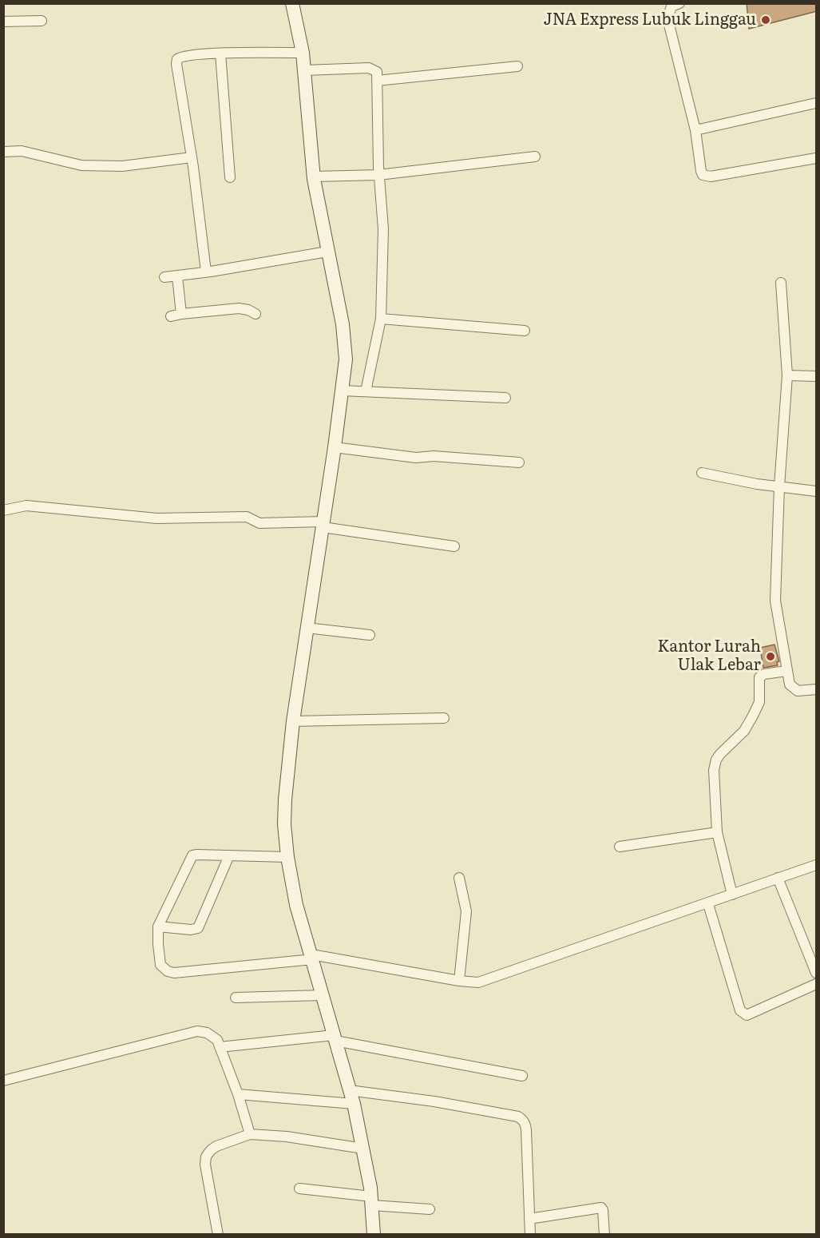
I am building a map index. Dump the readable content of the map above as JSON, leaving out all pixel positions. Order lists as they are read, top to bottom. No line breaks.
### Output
{"places":["JNA Express Lubuk Linggau","Kantor Lurah Ulak Lebar"]}
